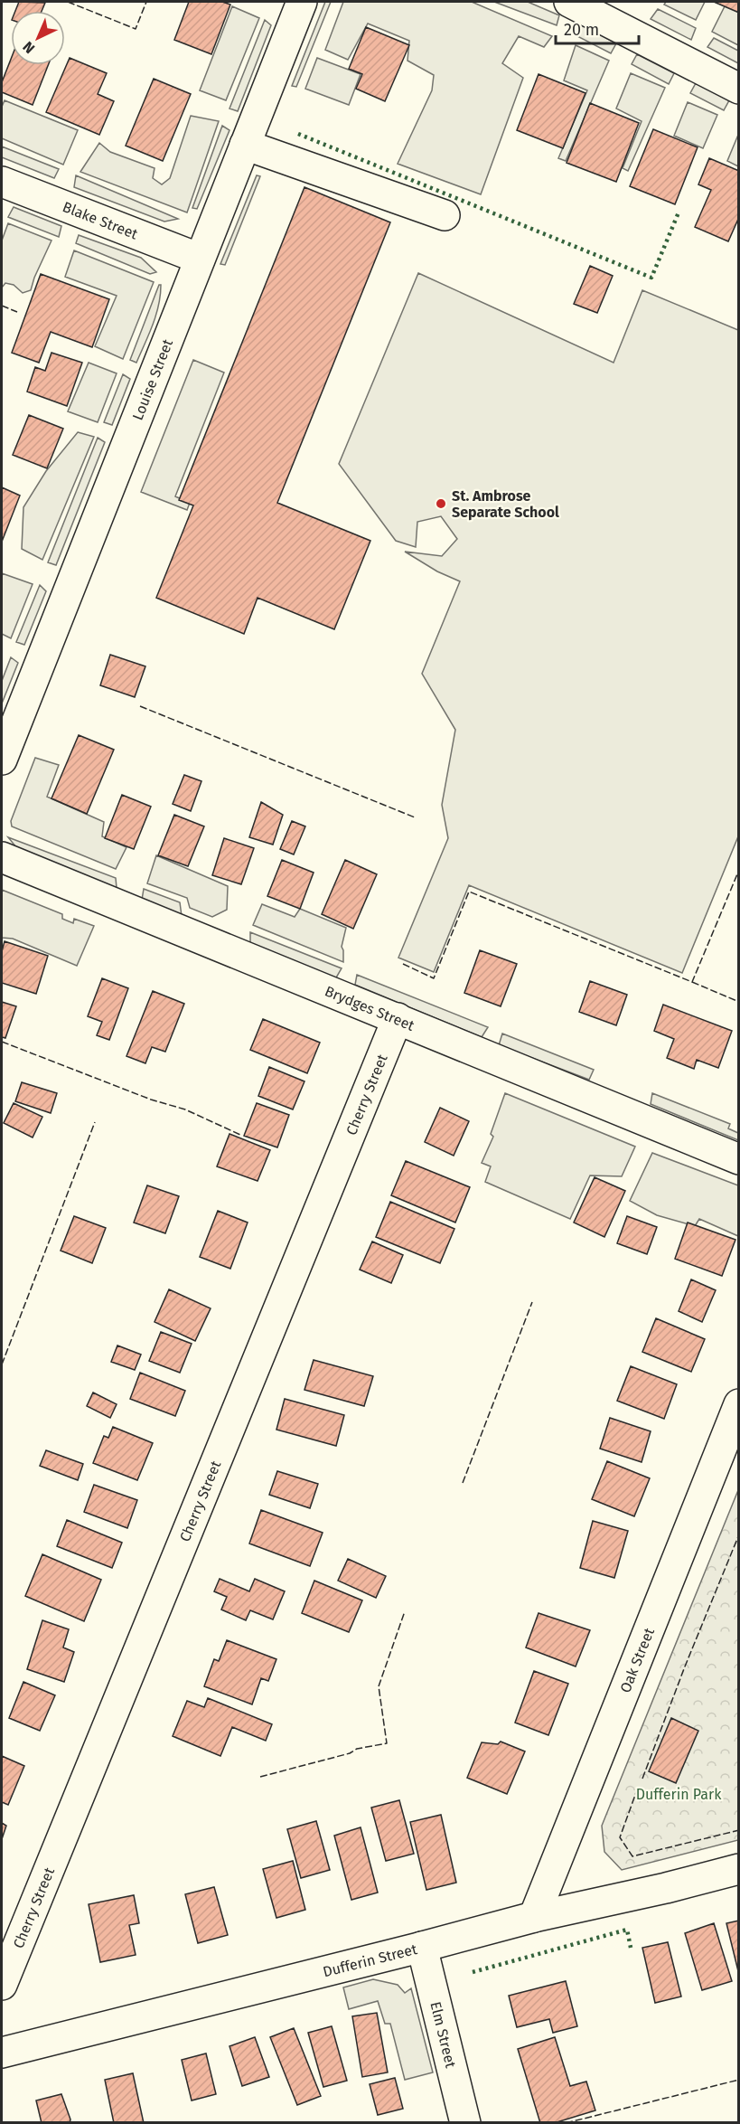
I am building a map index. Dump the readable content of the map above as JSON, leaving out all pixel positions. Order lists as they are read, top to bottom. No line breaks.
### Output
{"streets":{"street":["Blake Street","Louise Street","Brydges Street","Cherry Street","Oak Street","Dufferin Street","Elm Street"]},"crossings":[["Blake Street","Louise Street"],["Brydges Street","Cherry Street"],["Oak Street","Dufferin Street"],["Dufferin Street","Elm Street"]],"parks":["Dufferin Park"],"places":["St. Ambrose Separate School"],"scale_bar":"20 m","north":"bottom left"}
